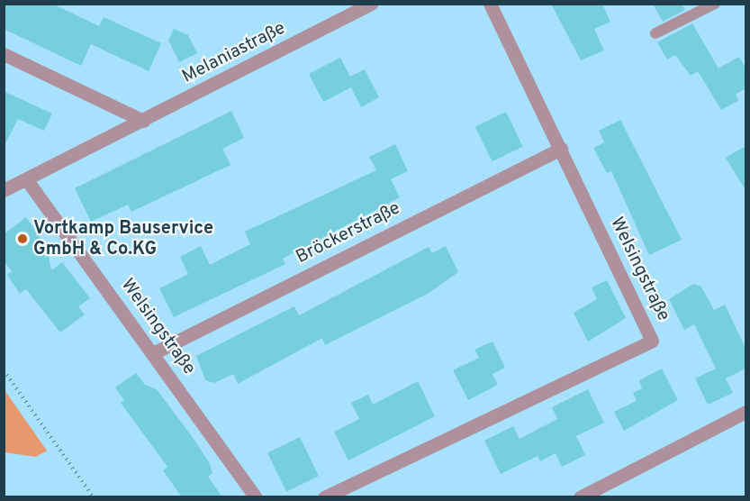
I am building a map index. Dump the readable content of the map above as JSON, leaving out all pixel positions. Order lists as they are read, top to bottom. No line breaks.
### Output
{"streets":{"street":["Melaniastraße","Bröckerstraße","Welsingstraße"]},"crossings":[["Melaniastraße","Welsingstraße"],["Bröckerstraße","Welsingstraße"]],"places":["Vortkamp Bauservice GmbH & Co.KG"]}
